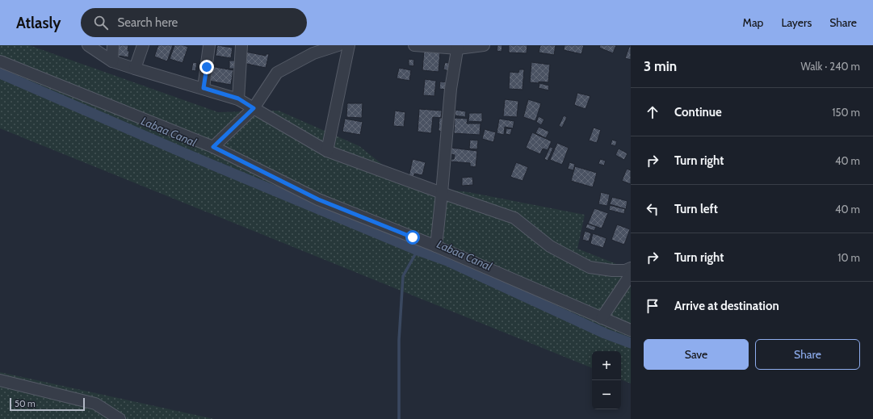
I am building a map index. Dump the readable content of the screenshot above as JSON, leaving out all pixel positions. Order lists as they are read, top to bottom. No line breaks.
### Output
{"water":["Labaa Canal"],"scale_bar":"50 m","page":{"header":"Atlasly","search":"Search here","nav":["Map","Layers","Share"],"heading":["3 min","Walk · 240 m"],"list":[["Continue","150 m"],["Turn right","40 m"],["Turn left","40 m"],["Turn right","10 m"],"Arrive at destination"],"buttons":["Save","Share"],"map_buttons":["+","−"],"scale":"50 m"}}
